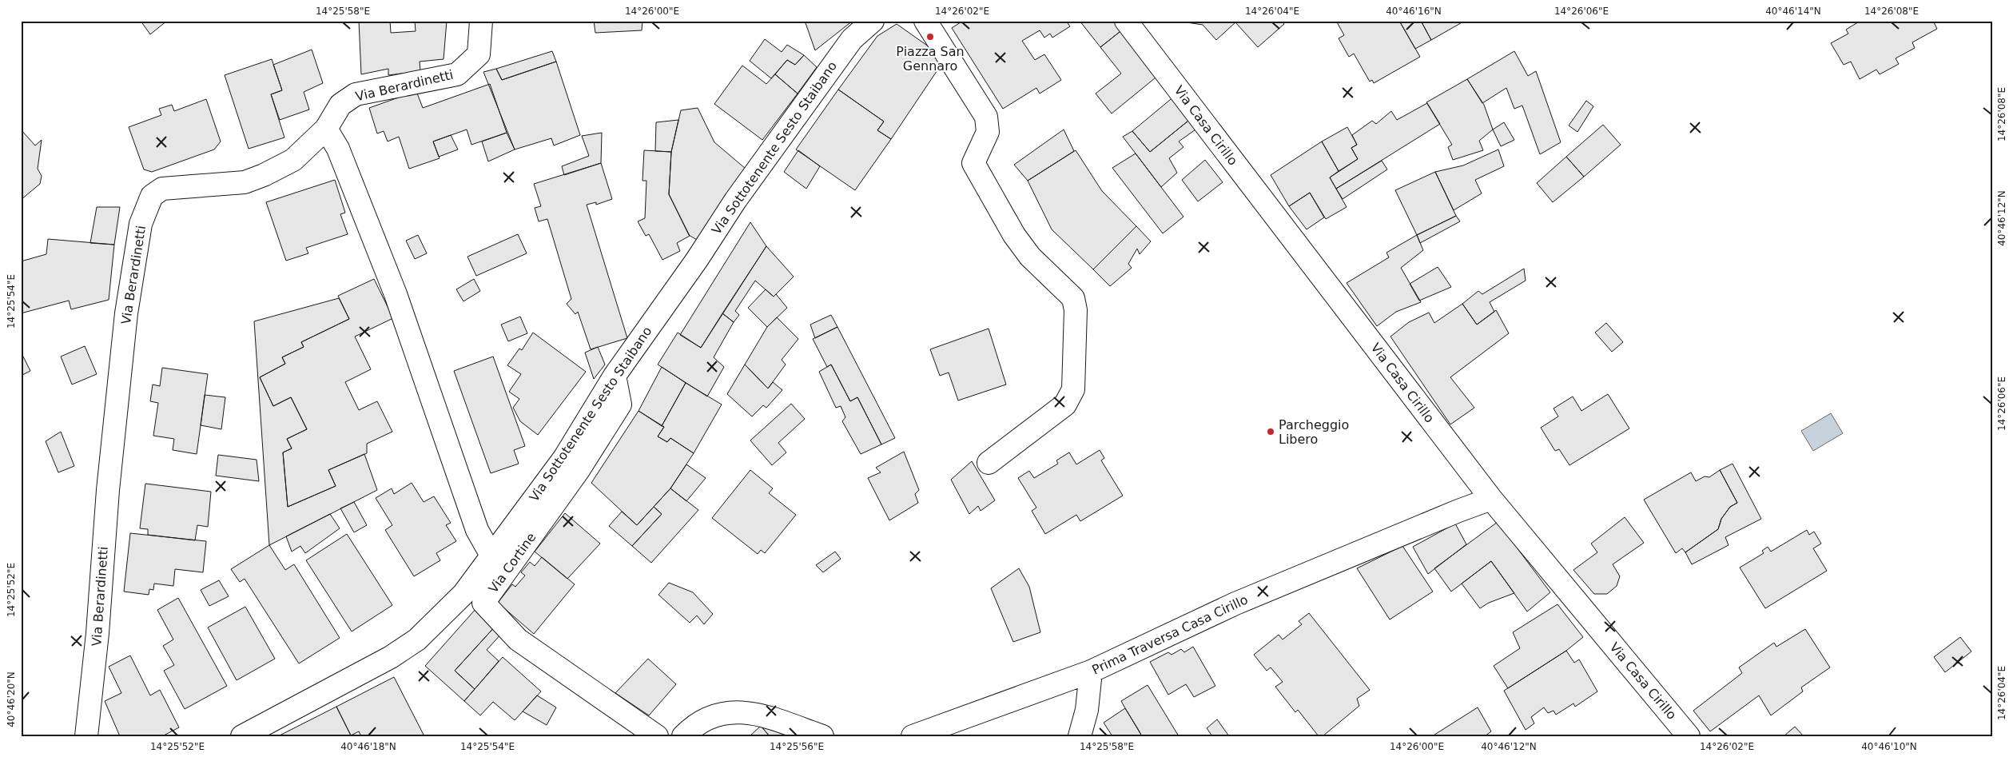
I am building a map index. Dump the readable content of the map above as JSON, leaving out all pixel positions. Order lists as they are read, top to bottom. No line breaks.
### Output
{"streets":{"street":["Via Berardinetti","Via Casa Cirillo","Via Sottotenente Sesto Staibano","Via Cortine","Prima Traversa Casa Cirillo"]},"crossings":[["Via Casa Cirillo","Prima Traversa Casa Cirillo"],["Via Sottotenente Sesto Staibano","Via Cortine"]],"places":["Piazza San Gennaro","Parcheggio Libero"],"coordinates":["14°25'58\"E","14°26'00\"E","14°26'02\"E","14°26'04\"E","40°46'16\"N","14°26'06\"E","40°46'14\"N","14°26'08\"E","40°46'12\"N","14°25'54\"E","14°25'52\"E","40°46'20\"N","40°46'18\"N","14°25'56\"E","40°46'10\"N"]}
